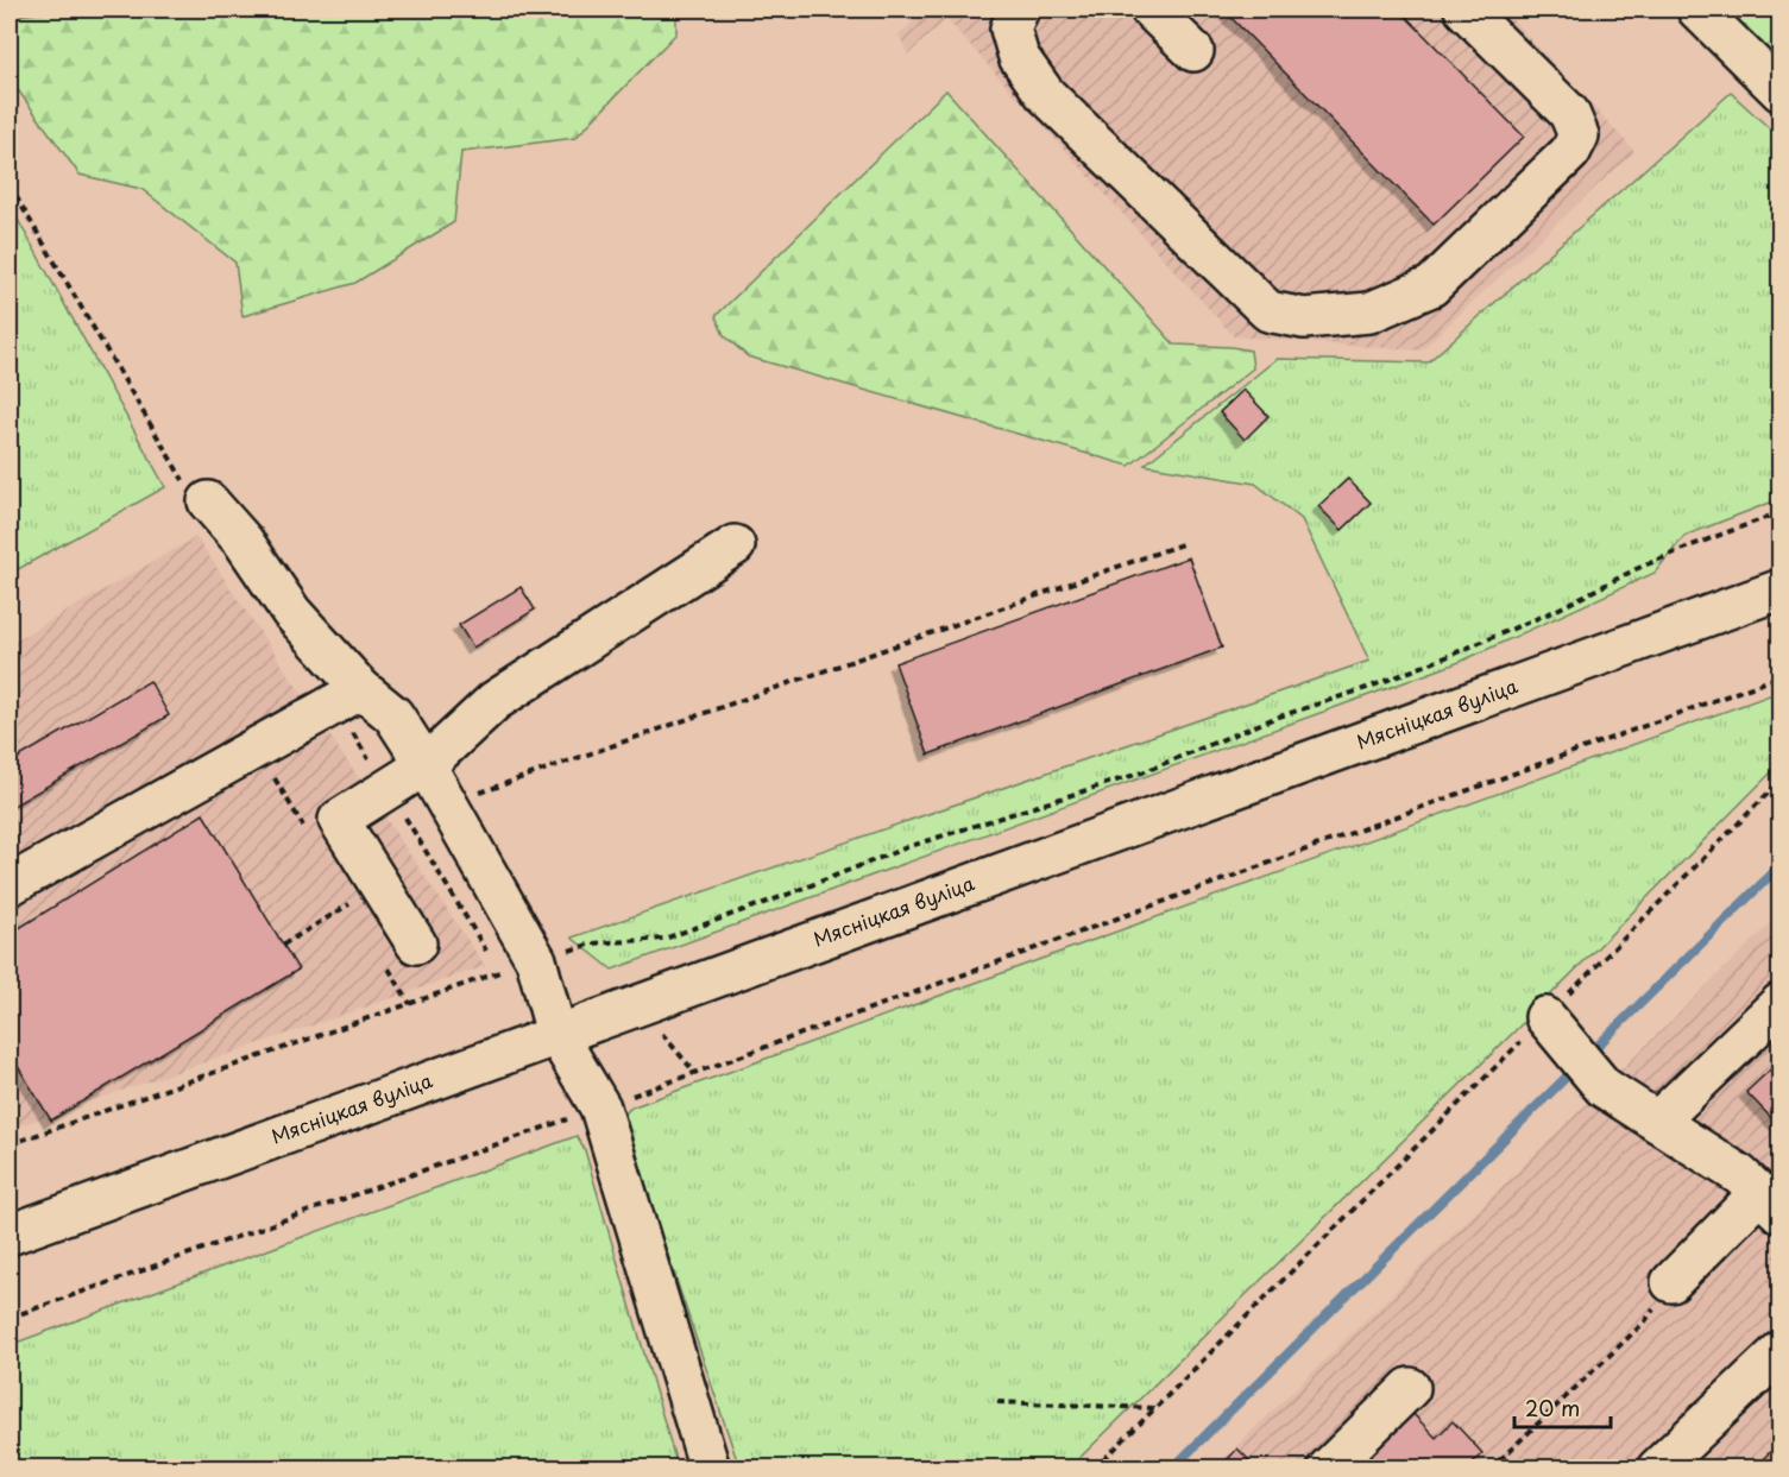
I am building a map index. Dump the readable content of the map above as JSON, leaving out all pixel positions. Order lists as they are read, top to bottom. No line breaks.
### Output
{"streets":{"main road":["Мясніцкая вуліца"]},"scale_bar":"20 m"}
